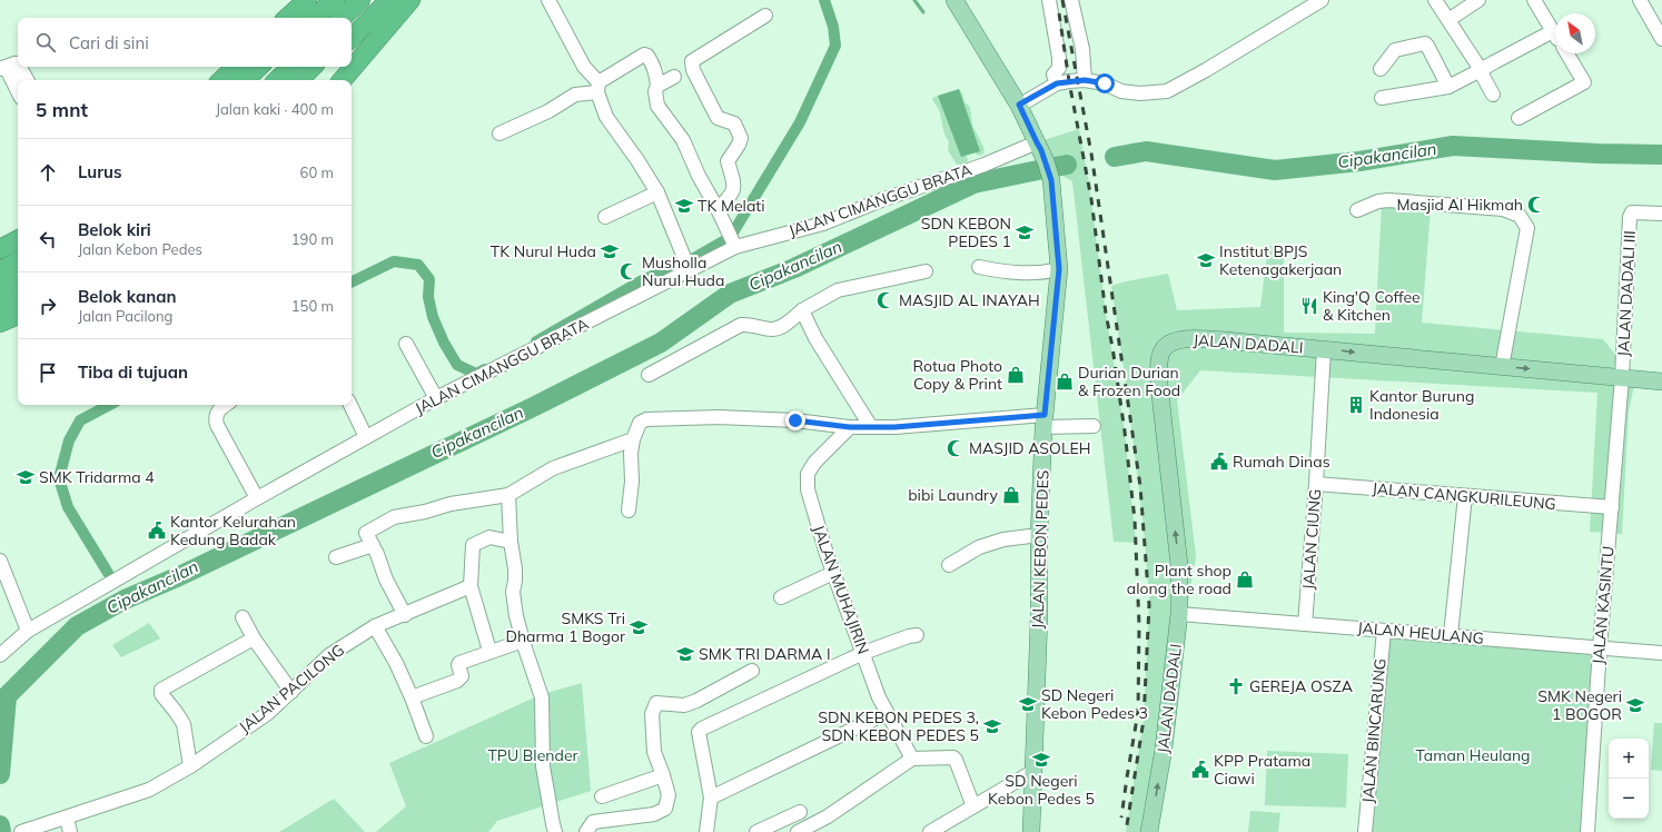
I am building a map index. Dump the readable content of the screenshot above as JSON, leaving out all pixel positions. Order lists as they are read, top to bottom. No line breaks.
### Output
{"streets":{"main road":["JALAN DADALI","JALAN KEBON PEDES"],"street":["JALAN CIMANGGU BRATA","JALAN DADALI III","JALAN CANGKURILEUNG","JALAN CIUNG","JALAN MUHAJIRIN","JALAN KASINTU","JALAN HEULANG","JALAN PACILONG","JALAN BINCARUNG"]},"crossings":[["JALAN CIMANGGU BRATA","JALAN KEBON PEDES"],["JALAN DADALI III","JALAN DADALI"],["JALAN DADALI III","JALAN KASINTU"],["JALAN DADALI","JALAN CIUNG"],["JALAN DADALI","JALAN KASINTU"],["JALAN DADALI","JALAN HEULANG"],["JALAN CANGKURILEUNG","JALAN CIUNG"],["JALAN CANGKURILEUNG","JALAN KASINTU"],["JALAN CIUNG","JALAN HEULANG"],["JALAN KASINTU","JALAN HEULANG"],["JALAN HEULANG","JALAN BINCARUNG"]],"water":["Cipakancilan"],"parks":["TPU Blender","Taman Heulang"],"places":{"mosque":["Masjid Al Hikmah","Musholla Nurul Huda","MASJID AL INAYAH","MASJID ASOLEH"],"school or university":["TK Melati","SDN KEBON PEDES 1","TK Nurul Huda","Institut BPJS Ketenagakerjaan","SMK Tridarma 4","SMKS Tri Dharma 1 Bogor","SMK TRI DARMA I","SD Negeri Kebon Pedes 3","SMK Negeri 1 BOGOR","SDN KEBON PEDES 3, SDN KEBON PEDES 5","SD Negeri Kebon Pedes 5"],"restaurant":["King'Q Coffee & Kitchen"],"shop":["Rotua Photo Copy & Print","Durian Durian & Frozen Food","bibi Laundry","Plant shop along the road"],"building":["Kantor Burung Indonesia"],"public building":["Rumah Dinas","Kantor Kelurahan Kedung Badak","KPP Pratama Ciawi"],"church":["GEREJA OSZA"]},"north":"top left","page":{"search":"Cari di sini","heading":["5 mnt","Jalan kaki · 400 m"],"list":[["Lurus","60 m"],["Belok kiri","Jalan Kebon Pedes","190 m"],["Belok kanan","Jalan Pacilong","150 m"],"Tiba di tujuan"],"map_buttons":["+","−"]}}
